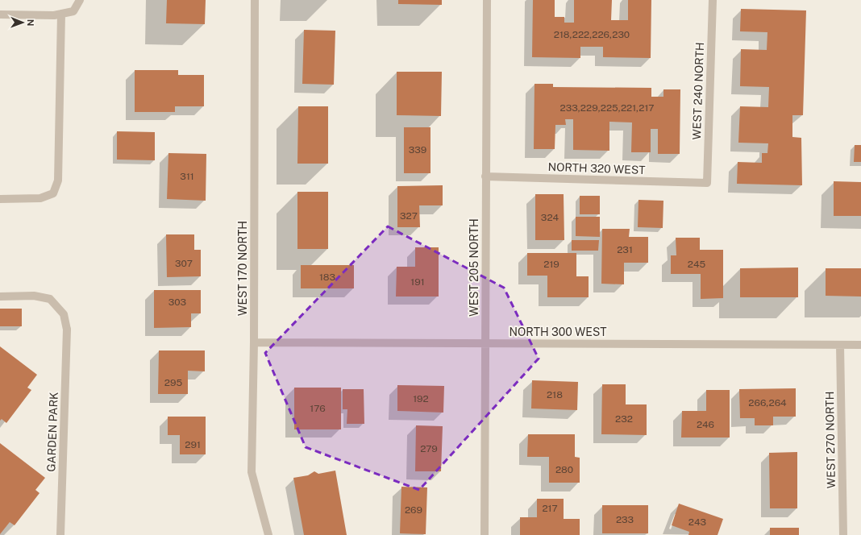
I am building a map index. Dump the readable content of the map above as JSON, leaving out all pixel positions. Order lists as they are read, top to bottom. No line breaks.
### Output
{"streets":{"street":["WEST 240 NORTH","NORTH 320 WEST","WEST 205 NORTH","WEST 170 NORTH","NORTH 300 WEST","GARDEN PARK","WEST 270 NORTH"]},"crossings":[["WEST 240 NORTH","NORTH 320 WEST"],["NORTH 320 WEST","WEST 205 NORTH"],["WEST 205 NORTH","NORTH 300 WEST"],["WEST 170 NORTH","NORTH 300 WEST"],["NORTH 300 WEST","WEST 270 NORTH"]],"house_numbers":["218,222,226,230","233,229,225,221,217","339","311","327","324","231","307","219","245","183","191","303","295","218","192","266,264","176","232","246","291","279","280","217","269","233","243"],"north":"right"}
